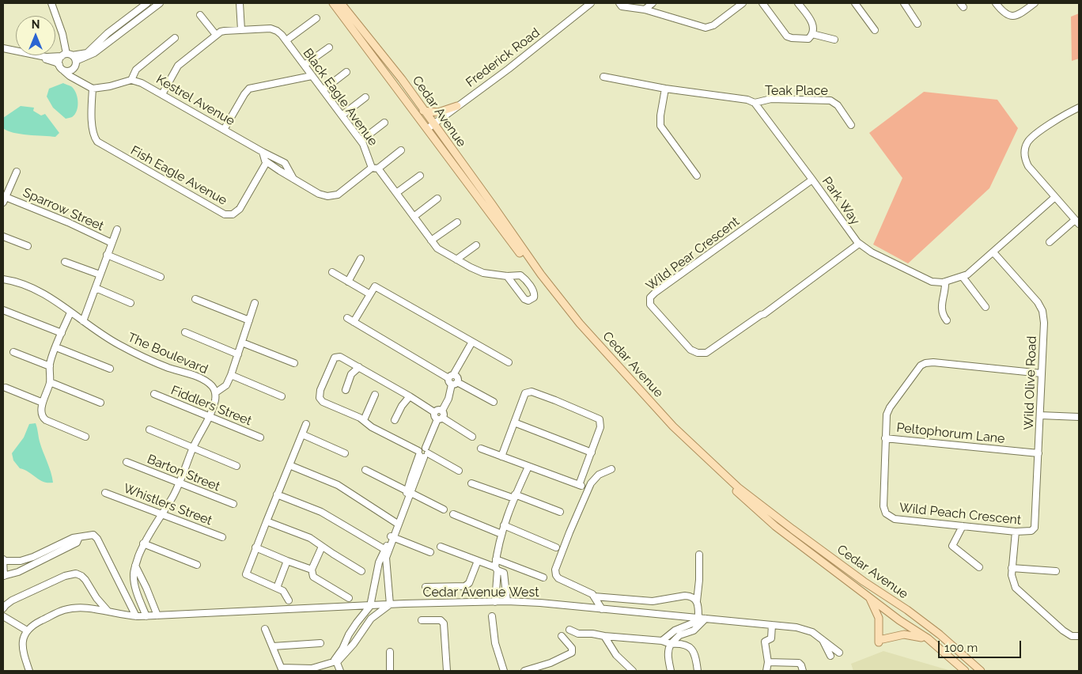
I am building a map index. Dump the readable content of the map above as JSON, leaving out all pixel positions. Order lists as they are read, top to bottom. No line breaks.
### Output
{"streets":{"main road":["Cedar Avenue"],"street":["Frederick Road","Teak Place","Black Eagle Avenue","Kestrel Avenue","Fish Eagle Avenue","Park Way","Sparrow Street","Wild Pear Crescent","The Boulevard","Wild Olive Road","Fiddlers Street","Peltophorum Lane","Barton Street","Whistlers Street","Wild Peach Crescent","Cedar Avenue West"]},"crossings":[["Frederick Road","Cedar Avenue"],["Teak Place","Park Way"],["Black Eagle Avenue","Kestrel Avenue"],["Kestrel Avenue","Fish Eagle Avenue"],["Park Way","Wild Pear Crescent"],["Park Way","Wild Olive Road"],["The Boulevard","Fiddlers Street"],["The Boulevard","Barton Street"],["The Boulevard","Whistlers Street"],["The Boulevard","Cedar Avenue West"],["Wild Olive Road","Peltophorum Lane"],["Wild Olive Road","Wild Peach Crescent"],["Peltophorum Lane","Wild Peach Crescent"]],"scale_bar":"100 m","north":"top"}
